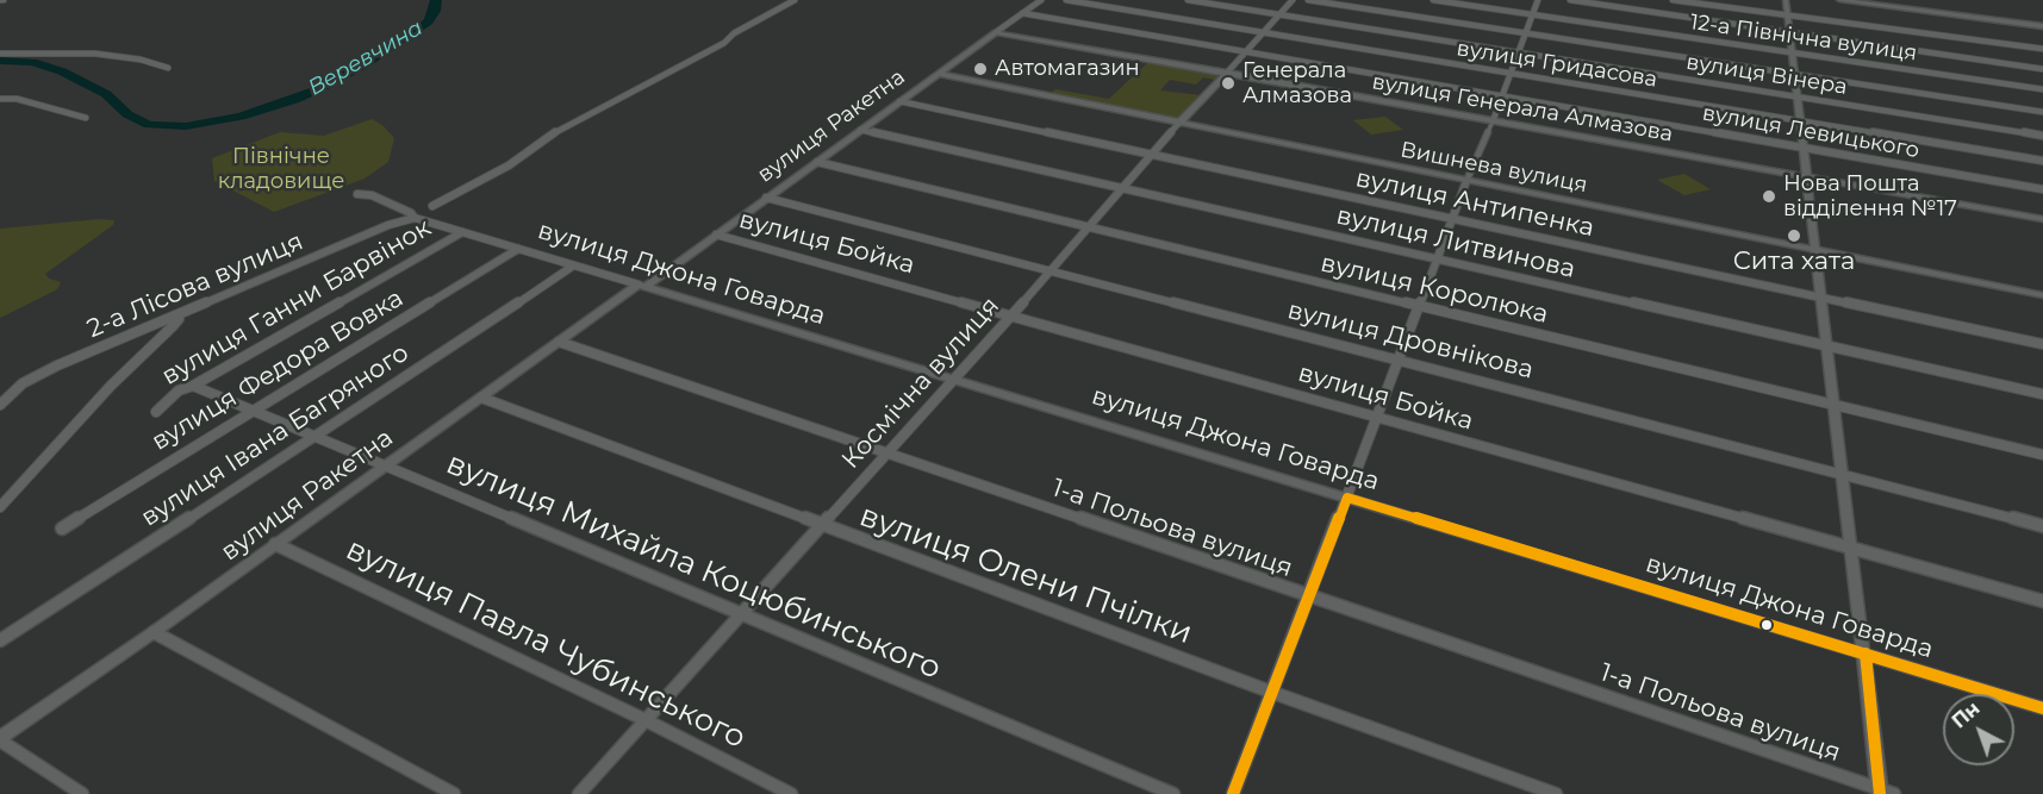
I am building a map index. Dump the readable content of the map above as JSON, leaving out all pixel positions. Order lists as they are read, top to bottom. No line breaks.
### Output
{"streets":{"street":["12-а Північна вулиця","вулиця Гридасова","вулиця Вінера","вулиця Генерала Алмазова","вулиця Ракетна","вулиця Левицького","Вишнева вулиця","вулиця Антипенка","вулиця Бойка","вулиця Литвинова","вулиця Джона Говарда","2-а Лісова вулиця","вулиця Королюка","вулиця Ганни Барвінок","вулиця Дровнікова","вулиця Федора Вовка","Космічна вулиця","вулиця Івана Багряного","1-а Польова вулиця","вулиця Михайла Коцюбинського","вулиця Олени Пчілки","вулиця Павла Чубинського"]},"crossings":[["вулиця Гридасова","Космічна вулиця"],["вулиця Вінера","Космічна вулиця"],["вулиця Генерала Алмазова","вулиця Ракетна"],["вулиця Генерала Алмазова","Космічна вулиця"],["вулиця Ракетна","вулиця Левицького"],["вулиця Ракетна","Вишнева вулиця"],["вулиця Ракетна","вулиця Антипенка"],["вулиця Ракетна","вулиця Бойка"],["вулиця Ракетна","вулиця Литвинова"],["вулиця Ракетна","вулиця Джона Говарда"],["вулиця Ракетна","вулиця Королюка"],["вулиця Ракетна","вулиця Дровнікова"],["вулиця Ракетна","1-а Польова вулиця"],["вулиця Ракетна","вулиця Михайла Коцюбинського"],["вулиця Ракетна","вулиця Олени Пчілки"],["вулиця Ракетна","вулиця Павла Чубинського"],["вулиця Левицького","Космічна вулиця"],["Вишнева вулиця","Космічна вулиця"],["вулиця Антипенка","Космічна вулиця"],["вулиця Бойка","Космічна вулиця"],["вулиця Литвинова","Космічна вулиця"],["вулиця Джона Говарда","2-а Лісова вулиця"],["вулиця Джона Говарда","вулиця Ганни Барвінок"],["вулиця Джона Говарда","вулиця Федора Вовка"],["вулиця Джона Говарда","Космічна вулиця"],["вулиця Джона Говарда","вулиця Івана Багряного"],["вулиця Королюка","Космічна вулиця"],["вулиця Ганни Барвінок","вулиця Михайла Коцюбинського"],["вулиця Дровнікова","Космічна вулиця"],["вулиця Федора Вовка","вулиця Михайла Коцюбинського"],["Космічна вулиця","1-а Польова вулиця"],["Космічна вулиця","вулиця Михайла Коцюбинського"],["Космічна вулиця","вулиця Олени Пчілки"],["Космічна вулиця","вулиця Павла Чубинського"],["вулиця Івана Багряного","вулиця Михайла Коцюбинського"]],"water":["Веревчина"],"parks":["Північне кладовище"],"places":["Автомагазин","Генерала Алмазова","Нова Пошта відділення №17","Сита хата"],"north":"top left"}
